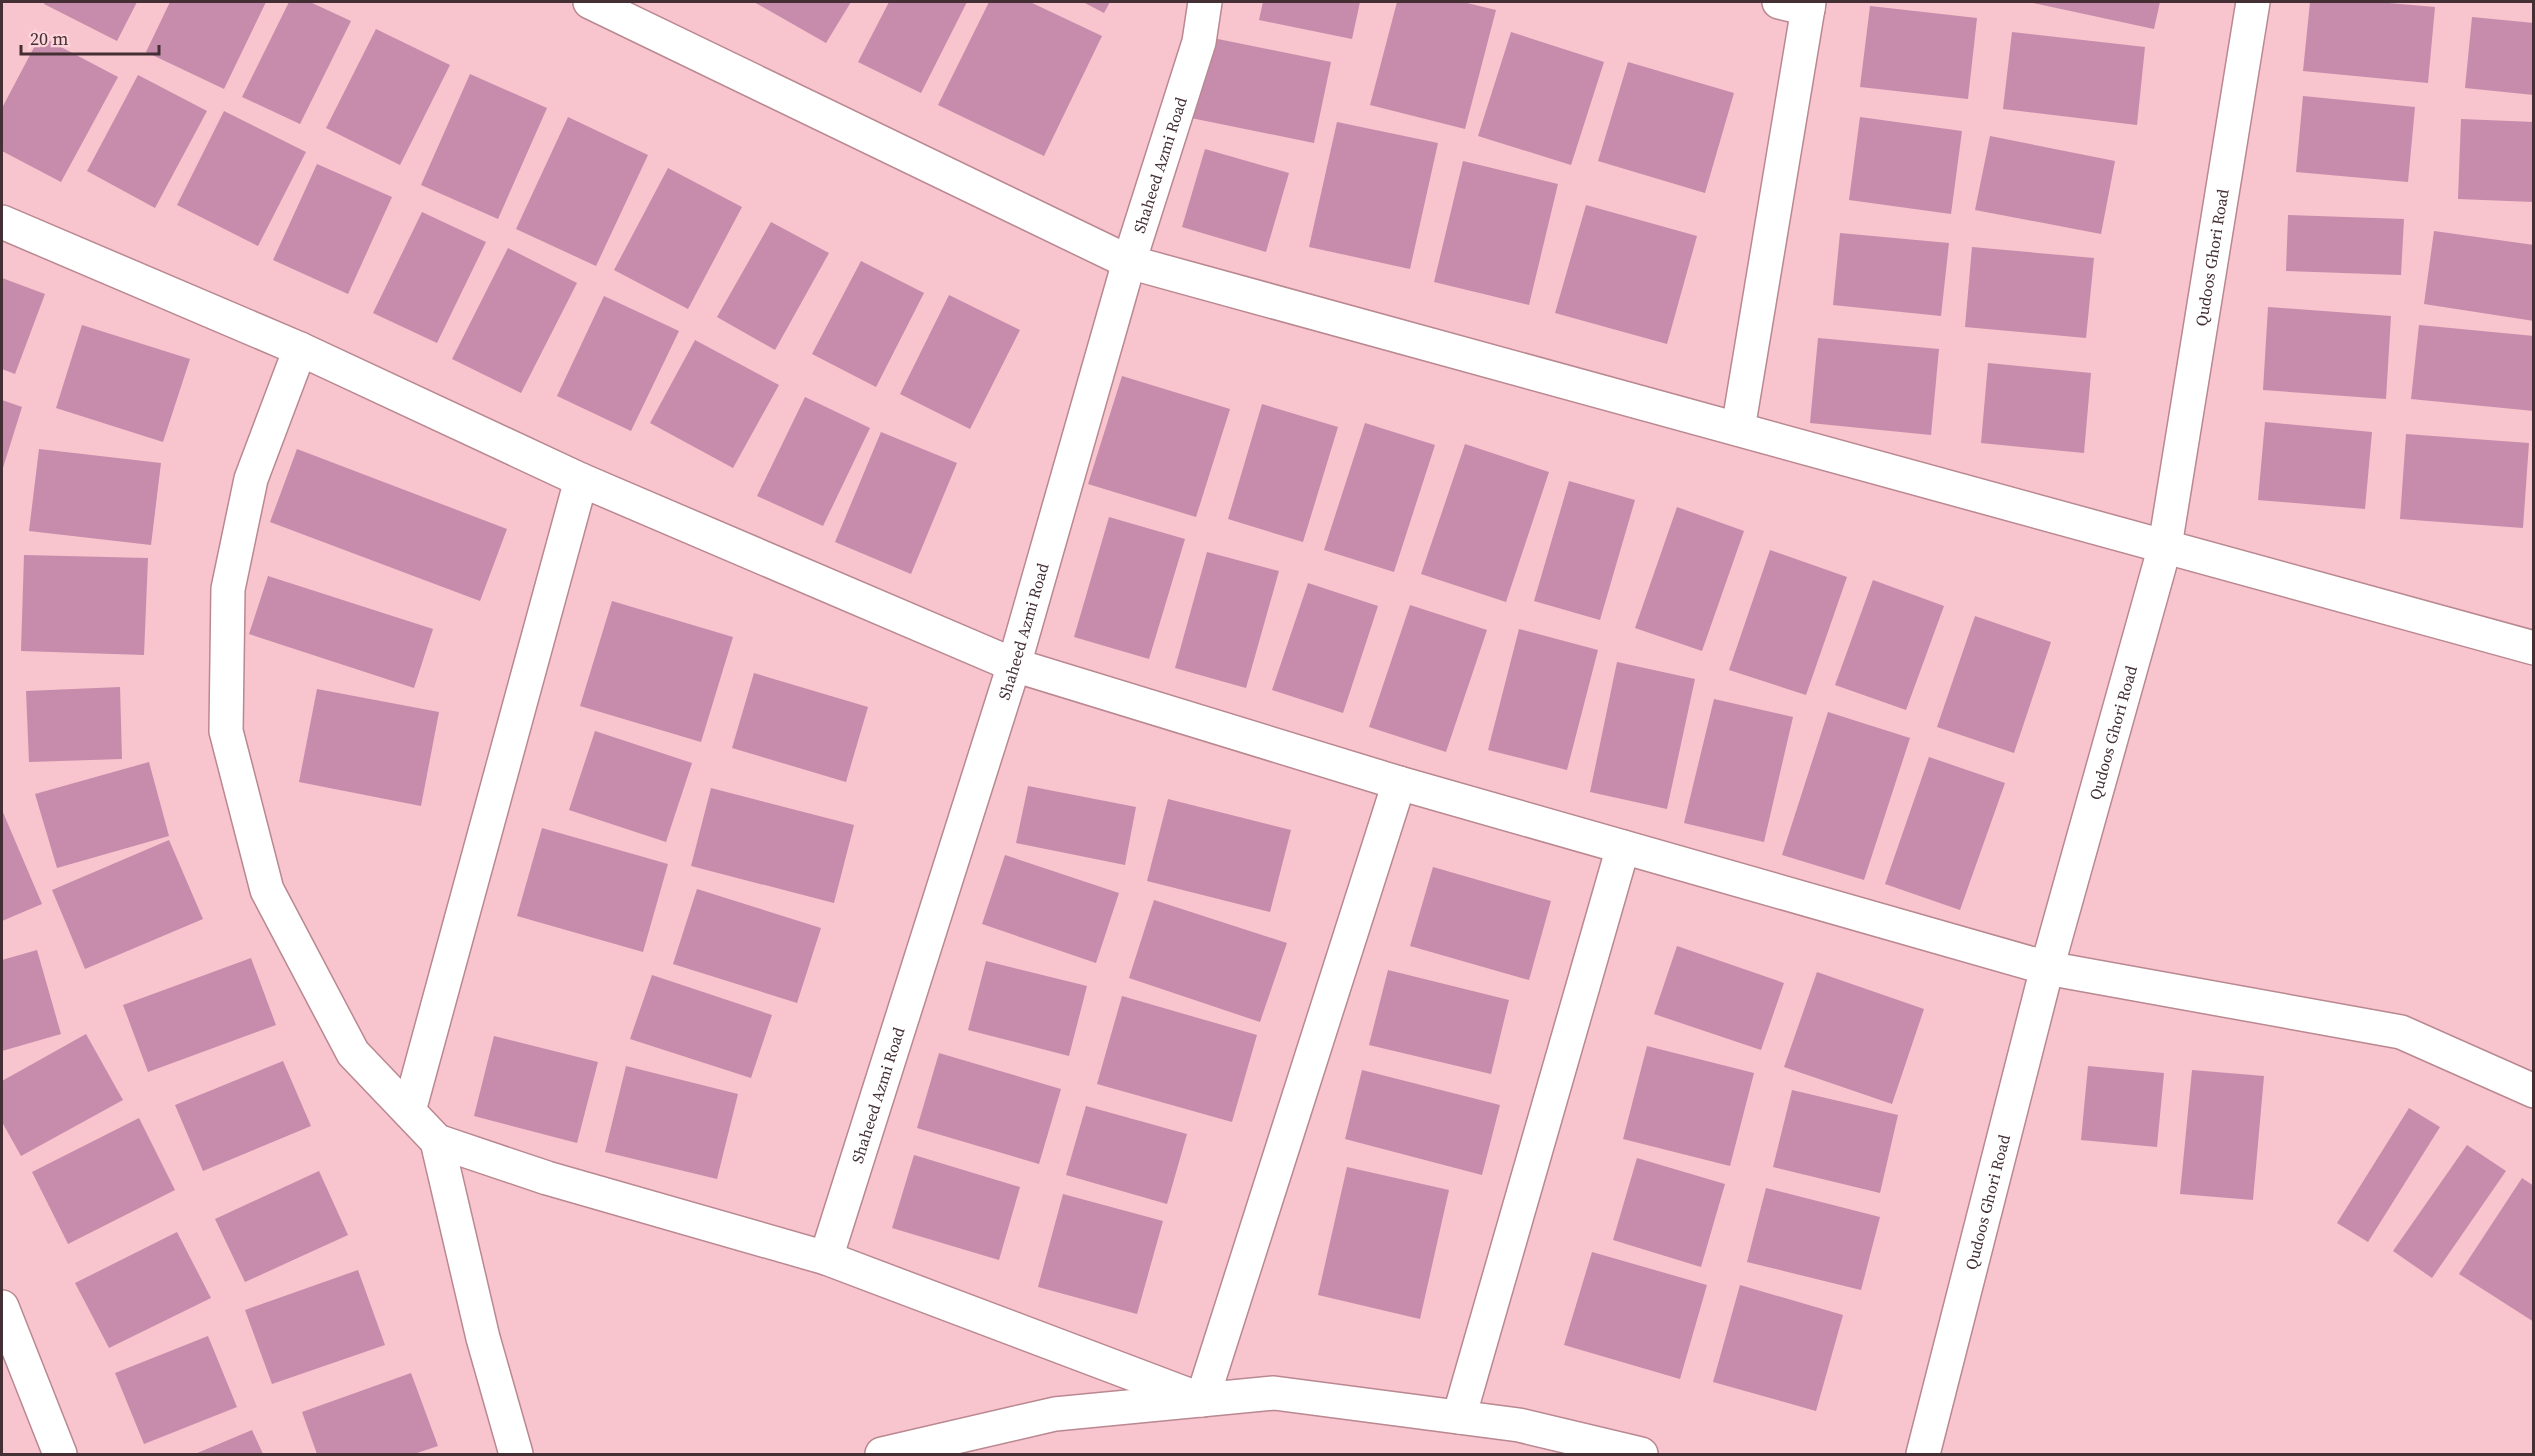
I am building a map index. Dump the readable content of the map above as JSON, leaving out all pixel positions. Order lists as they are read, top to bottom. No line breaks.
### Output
{"streets":{"street":["Shaheed Azmi Road","Qudoos Ghori Road"]},"scale_bar":"20 m"}
